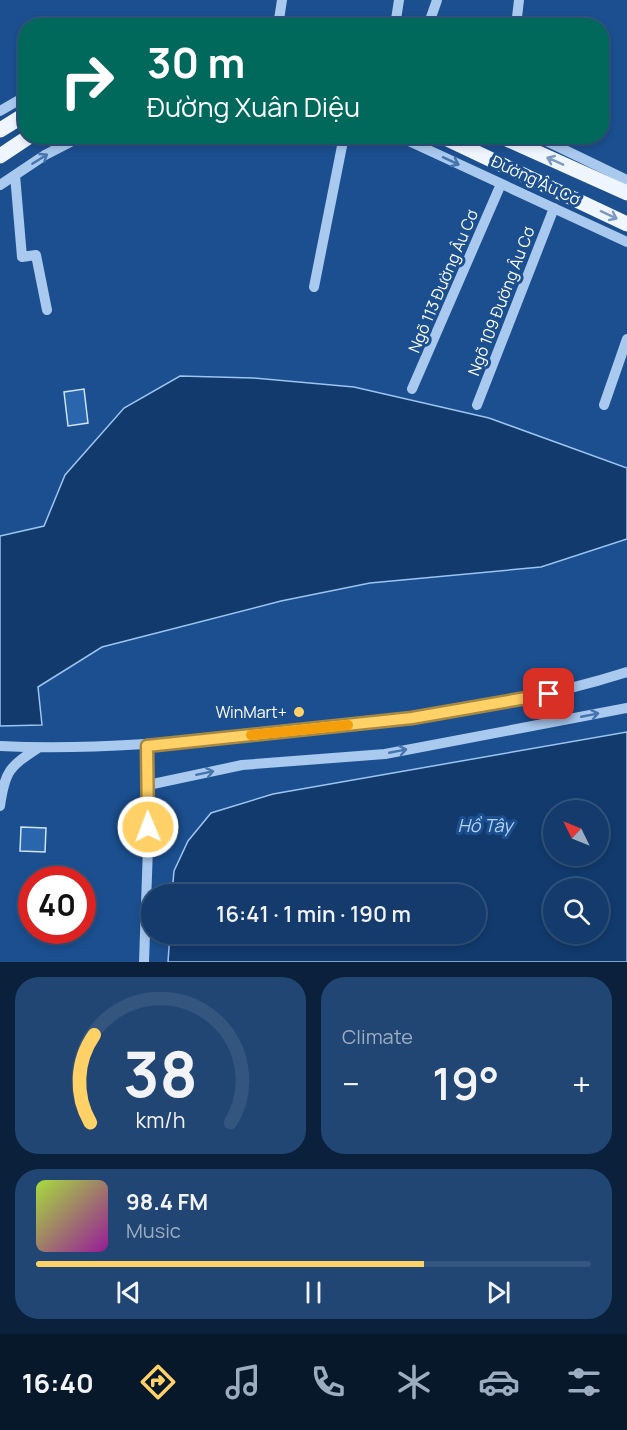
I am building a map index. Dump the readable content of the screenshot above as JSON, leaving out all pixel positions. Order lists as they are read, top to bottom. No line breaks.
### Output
{"streets":{"main road":["Đường Âu Cơ"],"street":["Ngõ 113 Đường Âu Cơ","Ngõ 109 Đường Âu Cơ"]},"crossings":[["Đường Âu Cơ","Ngõ 113 Đường Âu Cơ"],["Đường Âu Cơ","Ngõ 109 Đường Âu Cơ"]],"water":["Hồ Tây"],"places":["WinMart+"],"north":"top left","page":{"turn":["30 m","Đường Xuân Diệu"],"limit":"40","trip":"16:41 · 1 min · 190 m","tile":"Climate","heat":["−","19°","+"],"song":["98.4 FM","Music"],"tabs":"16:40","gauge":["38","km/h"]}}
